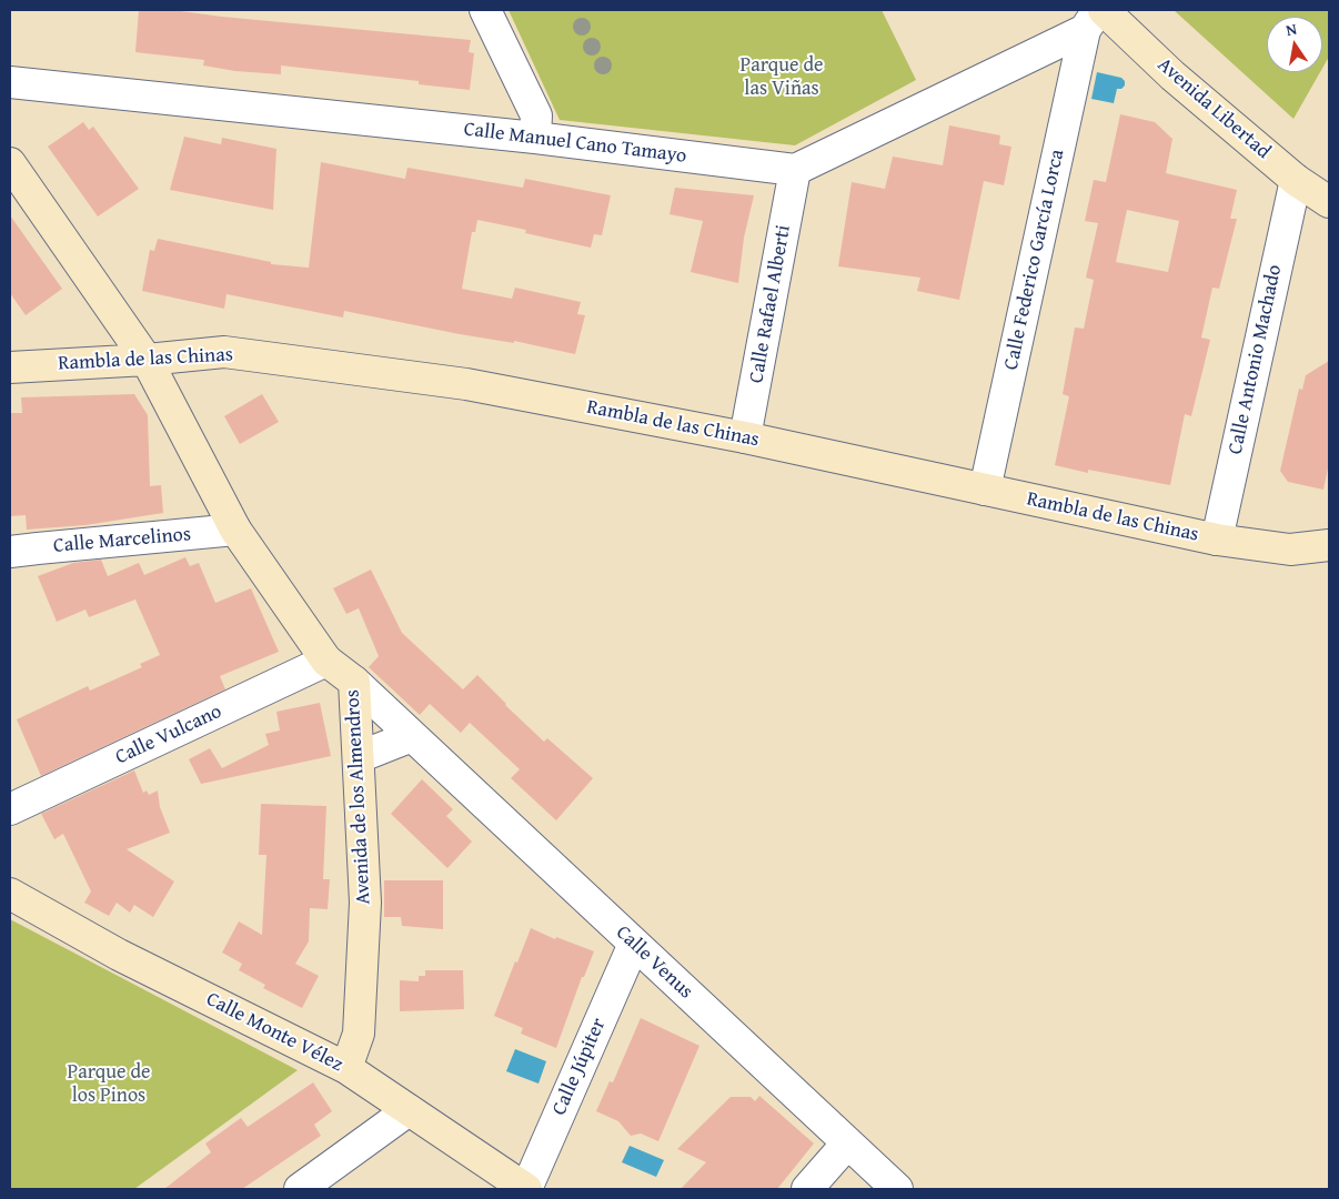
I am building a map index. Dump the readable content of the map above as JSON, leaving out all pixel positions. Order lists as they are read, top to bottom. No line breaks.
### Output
{"streets":{"street":["Avenida Libertad","Calle Manuel Cano Tamayo","Calle Federico García Lorca","Calle Rafael Alberti","Rambla de las Chinas","Calle Antonio Machado","Calle Marcelinos","Calle Vulcano","Avenida de los Almendros","Calle Venus","Calle Monte Vélez","Calle Júpiter"]},"crossings":[["Avenida Libertad","Calle Federico García Lorca"],["Avenida Libertad","Calle Antonio Machado"],["Calle Manuel Cano Tamayo","Calle Rafael Alberti"],["Calle Federico García Lorca","Rambla de las Chinas"],["Calle Rafael Alberti","Rambla de las Chinas"],["Rambla de las Chinas","Calle Antonio Machado"],["Rambla de las Chinas","Avenida de los Almendros"],["Calle Marcelinos","Avenida de los Almendros"],["Calle Vulcano","Avenida de los Almendros"],["Avenida de los Almendros","Calle Venus"],["Avenida de los Almendros","Calle Monte Vélez"],["Calle Venus","Calle Júpiter"],["Calle Monte Vélez","Calle Júpiter"]],"parks":["Parque de las Viñas","Parque de los Pinos"],"north":"top"}
